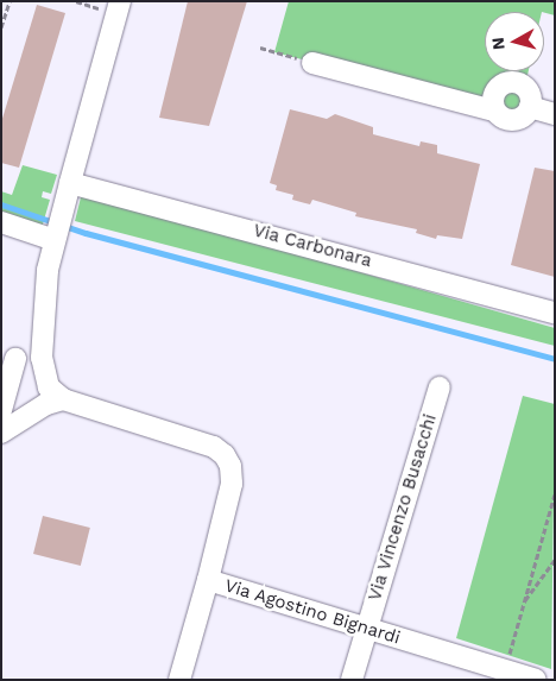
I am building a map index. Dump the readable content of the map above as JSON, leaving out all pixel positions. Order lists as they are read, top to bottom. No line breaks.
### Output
{"streets":{"street":["Via Carbonara","Via Vincenzo Busacchi","Via Agostino Bignardi"]},"crossings":[["Via Vincenzo Busacchi","Via Agostino Bignardi"]],"north":"left"}
